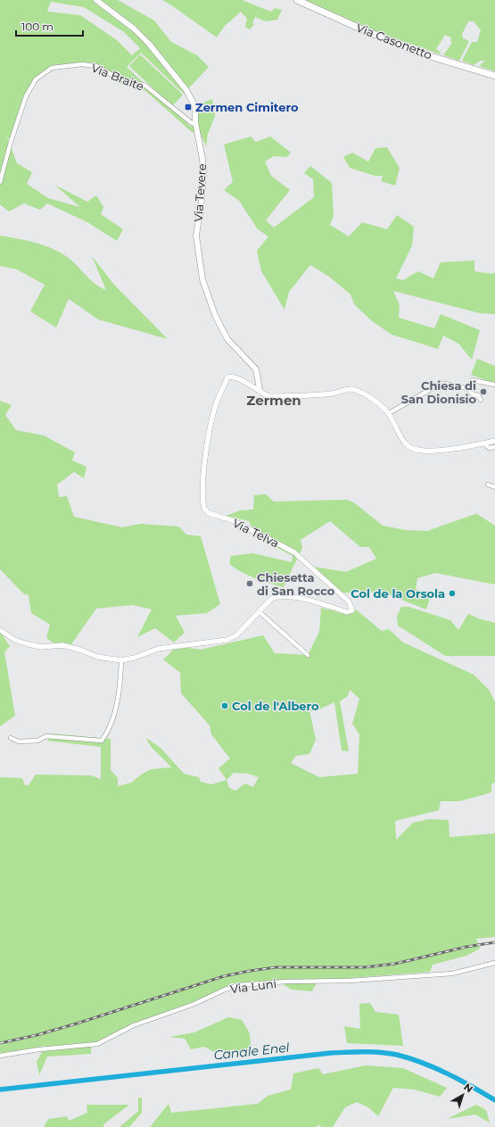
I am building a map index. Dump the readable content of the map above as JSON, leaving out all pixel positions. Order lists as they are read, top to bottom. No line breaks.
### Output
{"streets":{"main road":["Via Casonetto","Via Tevere"],"street":["Via Braite","Via Telva","Via Luni"]},"crossings":[["Via Braite","Via Tevere"],["Via Tevere","Via Telva"]],"districts":["Zermen"],"water":["Canale Enel"],"places":{"transit":["Zermen Cimitero"],"other":["Chiesa di San Dionisio","Chiesetta di San Rocco","Col de la Orsola","Col de l'Albero"]},"scale_bar":"100 m","north":"top right"}
